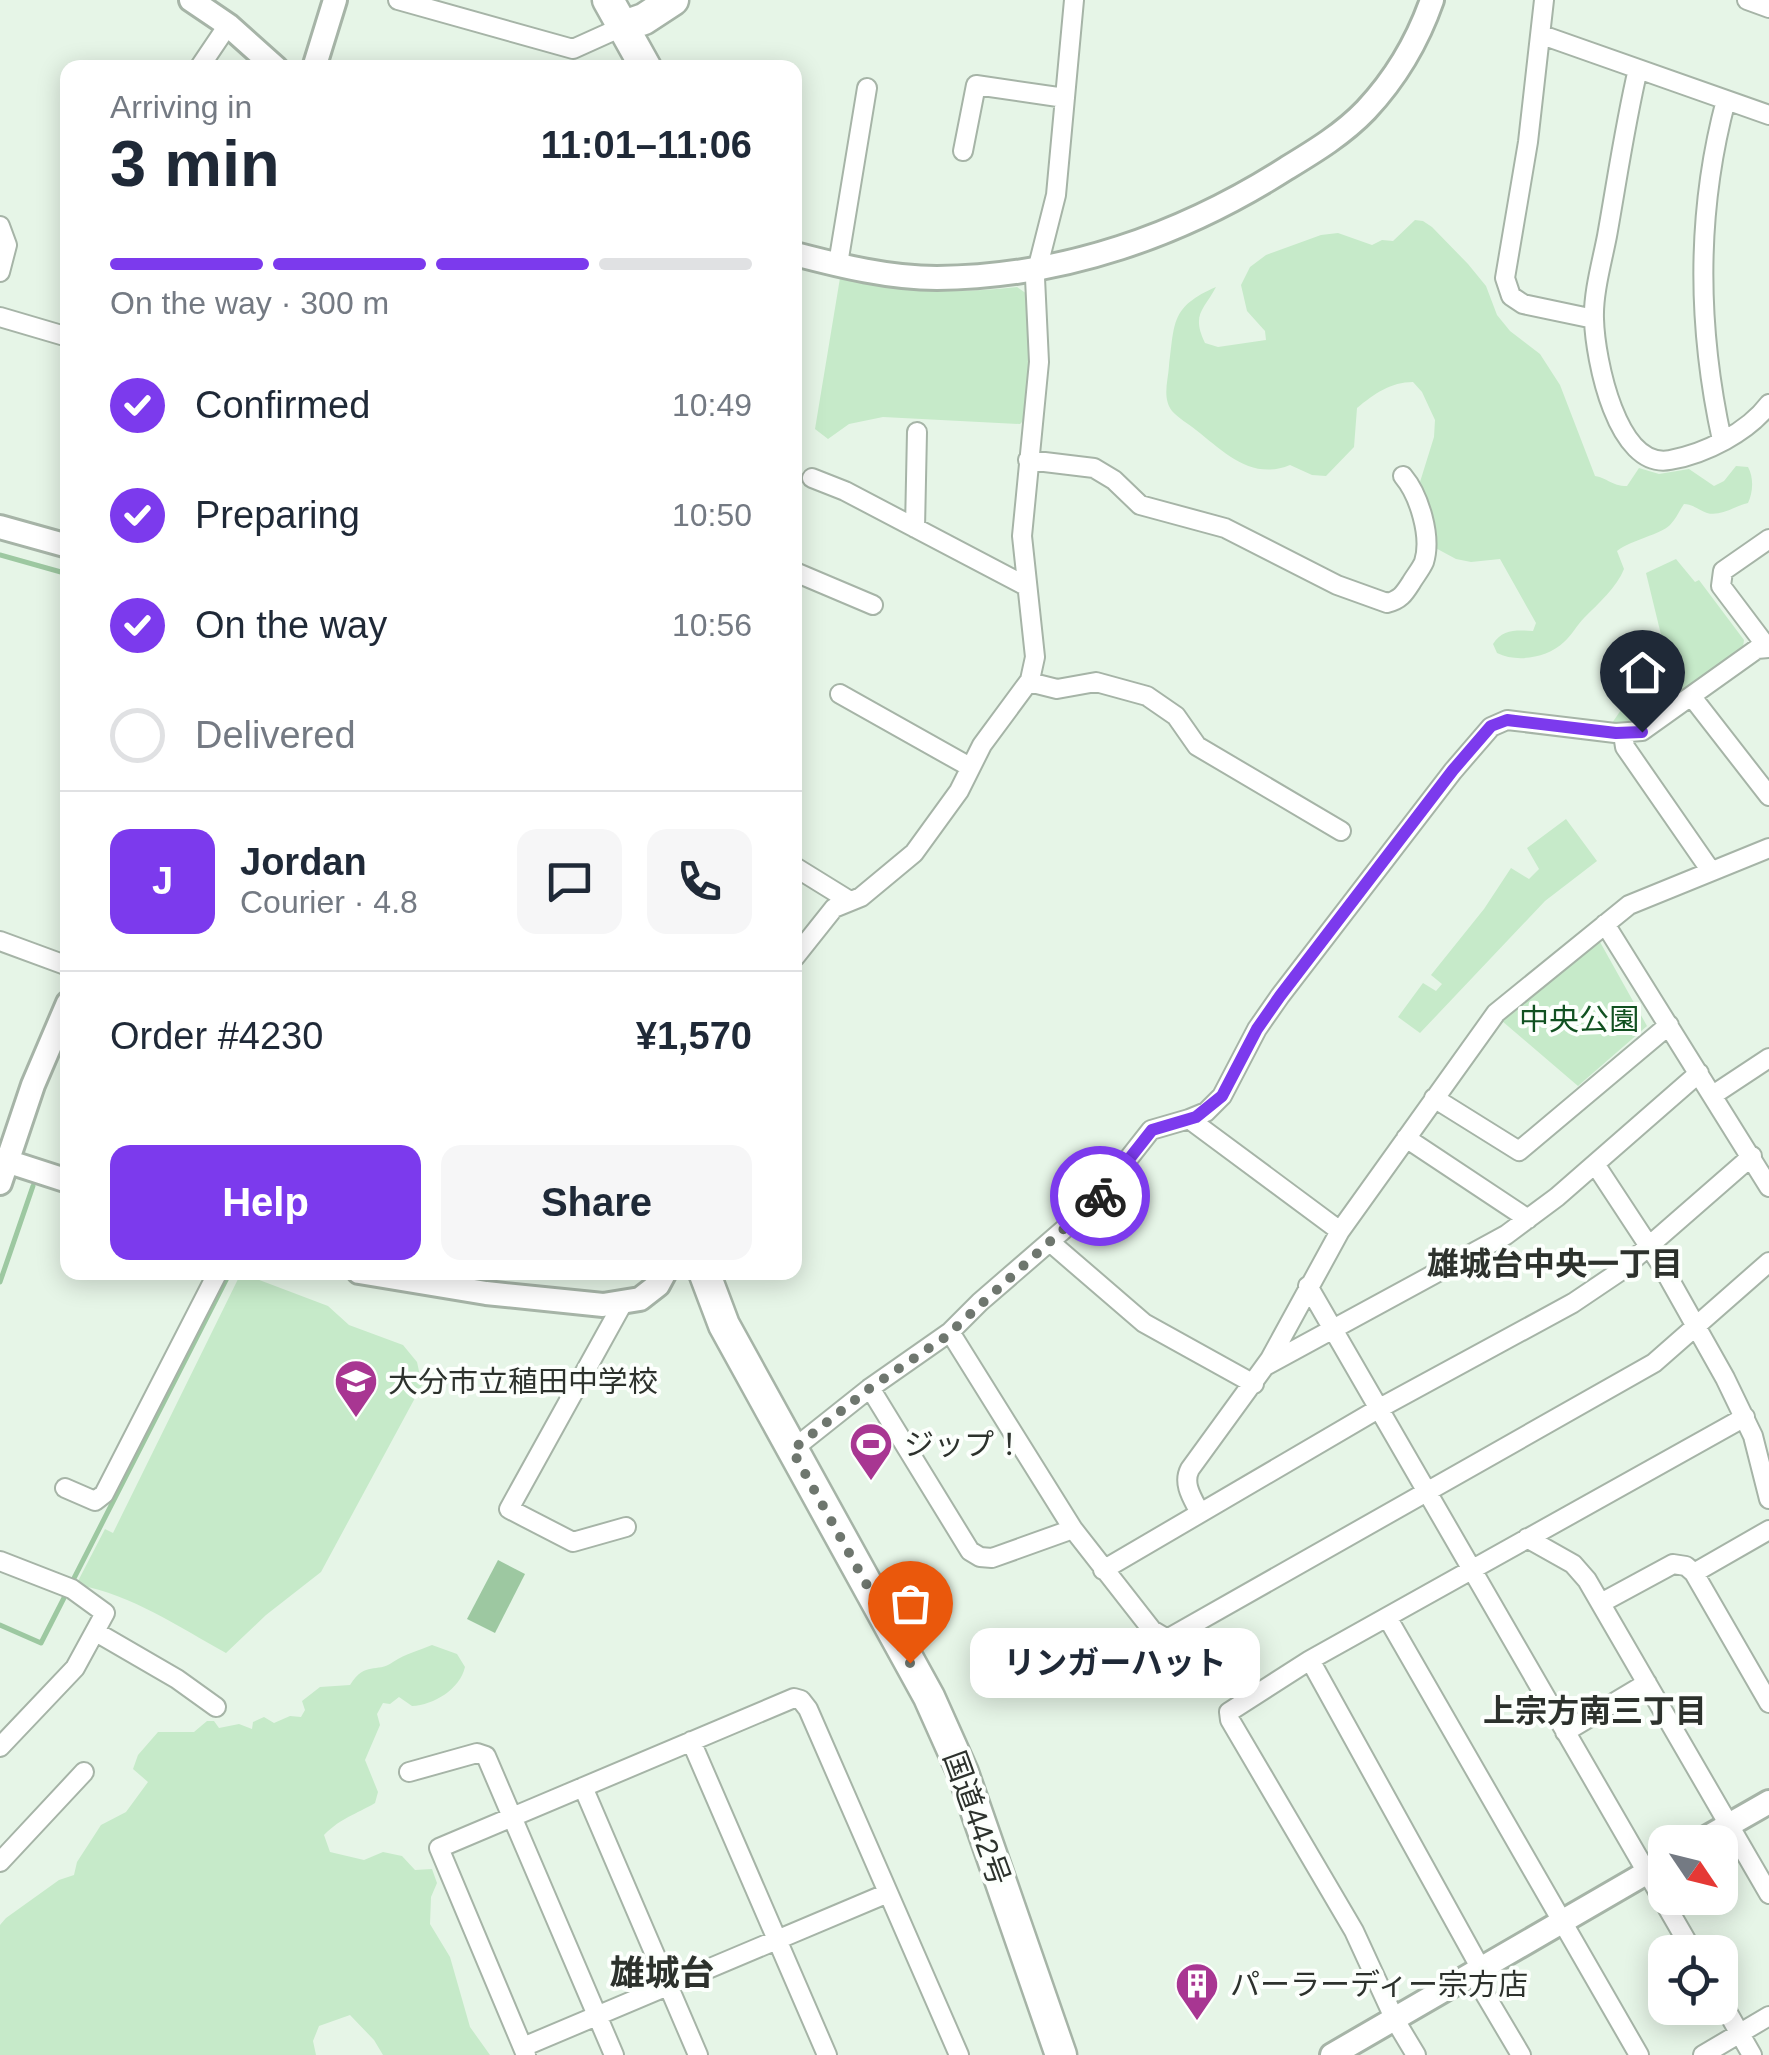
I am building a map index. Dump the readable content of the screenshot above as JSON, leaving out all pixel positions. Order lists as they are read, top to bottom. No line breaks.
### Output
{"streets":{"highway":["国道442号"]},"districts":["雄城台中央一丁目","上宗方南三丁目","雄城台"],"parks":["中央公園"],"places":{"school or university":["大分市立稙田中学校"],"sports":["ジップ！"],"other":["リンガーハット"],"building":["パーラーディー宗方店"]},"north":"bottom right","page":{"heading":["3 min","Arriving in","11:01–11:06"],"panel":["Jordan","Courier · 4.8","Order #4230","¥1,570"],"bar":"On the way · 300 m","list":[["Confirmed","10:49"],["Preparing","10:50"],["On the way","10:56"],"Delivered"],"round":"J","buttons":["Help","Share"],"bubble":"リンガーハット"}}
